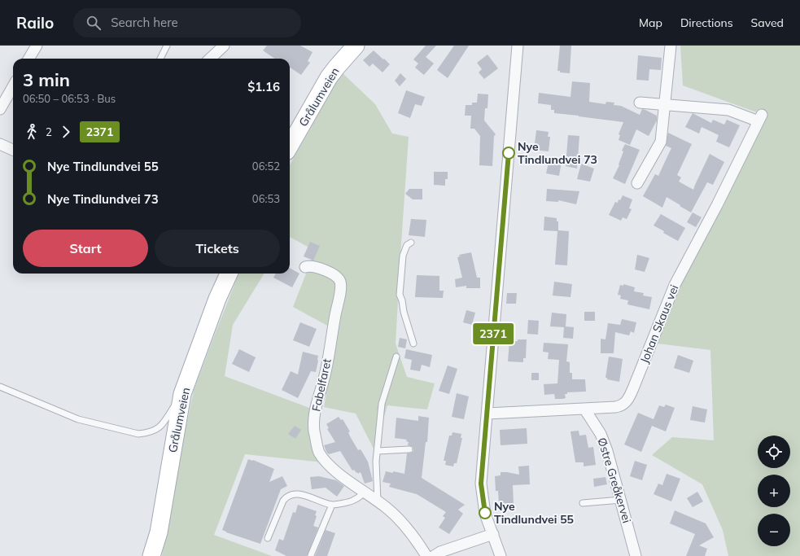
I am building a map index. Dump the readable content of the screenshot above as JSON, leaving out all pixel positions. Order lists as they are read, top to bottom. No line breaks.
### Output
{"streets":{"main road":["Grålumveien"],"street":["Johan Skaus vei","Fabelfaret","Østre Greåkervei"]},"crossings":[["Johan Skaus vei","Østre Greåkervei"]],"places":["Nye Tindlundvei 73","Nye Tindlundvei 55"],"lines":["bus line 2371"],"page":{"header":"Railo","search":"Search here","nav":["Map","Directions","Saved"],"on_map":"2371","heading":["3 min","06:50 – 06:53 · Bus","$1.16"],"legs":["2","2371"],"list":[{"name":"Nye Tindlundvei 55","value":"06:52"},{"name":"Nye Tindlundvei 73","value":"06:53"}],"buttons":["Start","Tickets"],"map_buttons":["+","−"]}}
